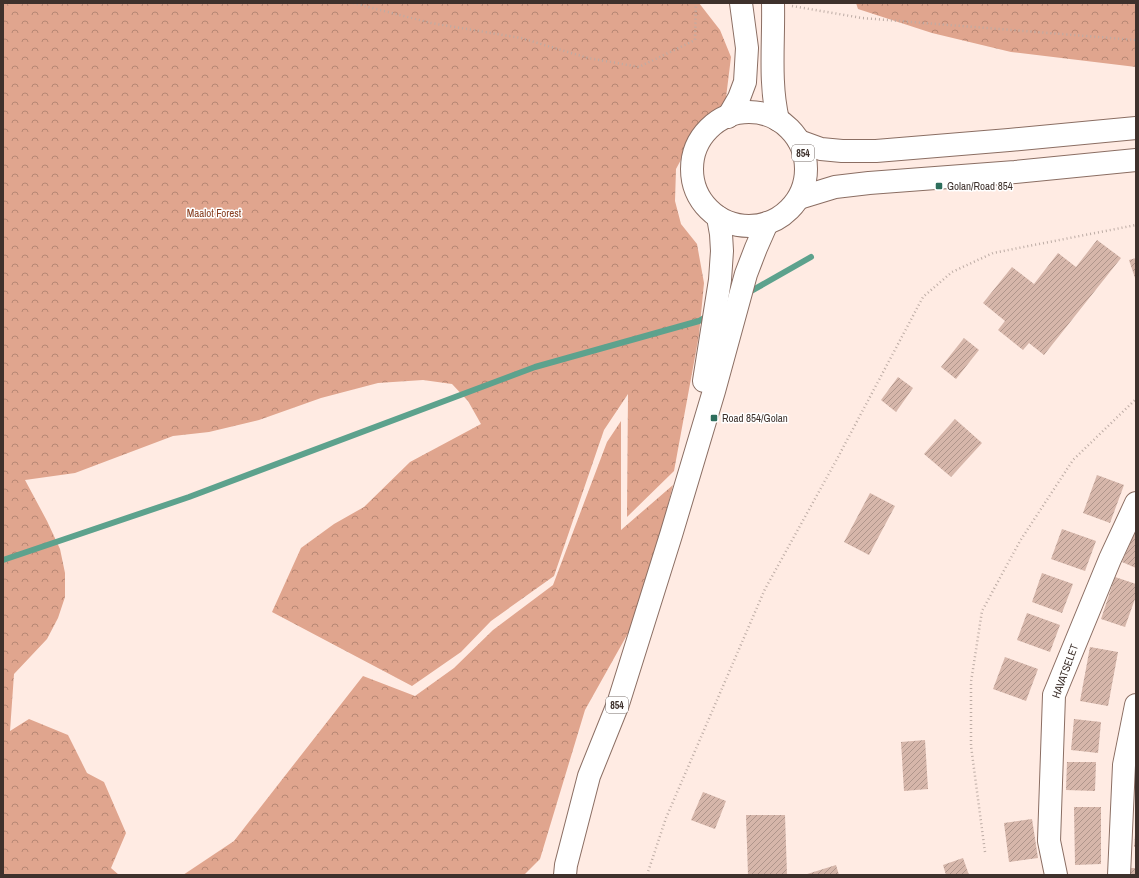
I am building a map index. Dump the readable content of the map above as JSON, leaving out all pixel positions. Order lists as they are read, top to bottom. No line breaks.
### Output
{"streets":{"main road":["854","HAVATSELET"]},"parks":["Maalot Forest"],"places":{"transit":["Golan/Road 854","Road 854/Golan"]}}
